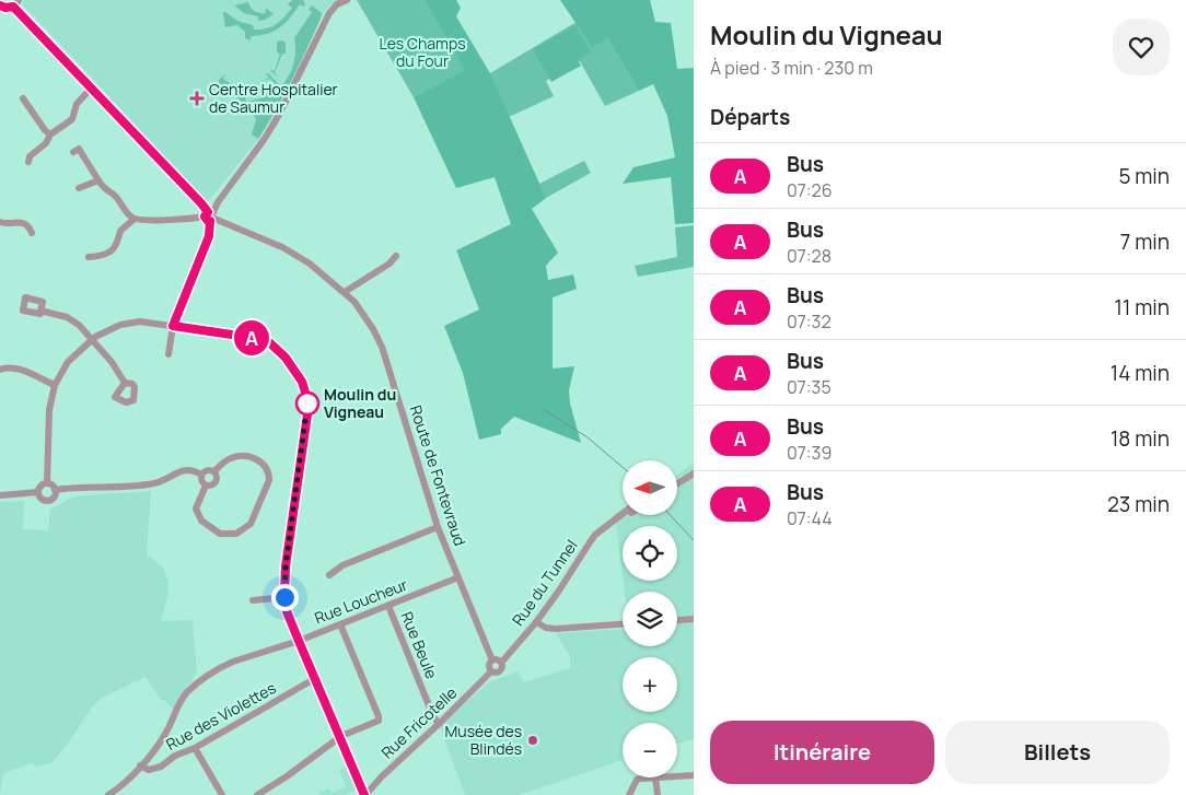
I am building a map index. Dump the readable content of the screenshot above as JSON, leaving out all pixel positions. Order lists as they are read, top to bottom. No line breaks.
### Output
{"streets":{"street":["Route de Fontevraud","Rue du Tunnel","Rue Loucheur","Rue Beule","Rue des Violettes","Rue Fricotelle"]},"crossings":[["Route de Fontevraud","Rue du Tunnel"],["Route de Fontevraud","Rue Loucheur"],["Route de Fontevraud","Rue Fricotelle"],["Rue du Tunnel","Rue Fricotelle"],["Rue Loucheur","Rue Beule"],["Rue Loucheur","Rue des Violettes"],["Rue Beule","Rue Fricotelle"]],"parks":["Les Champs du Four"],"places":{"health":["Centre Hospitalier de Saumur"],"other":["Moulin du Vigneau","Musée des Blindés"]},"lines":["bus line A"],"north":"left","page":{"on_map":"A","heading":[["Moulin du Vigneau","À pied · 3 min · 230 m"],"Départs"],"list":[{"mark":"A","name":"Bus","note":"07:26","value":"5 min"},{"mark":"A","name":"Bus","note":"07:28","value":"7 min"},{"mark":"A","name":"Bus","note":"07:32","value":"11 min"},{"mark":"A","name":"Bus","note":"07:35","value":"14 min"},{"mark":"A","name":"Bus","note":"07:39","value":"18 min"},{"mark":"A","name":"Bus","note":"07:44","value":"23 min"}],"map_buttons":["+","−"],"buttons":["Itinéraire","Billets"]}}
